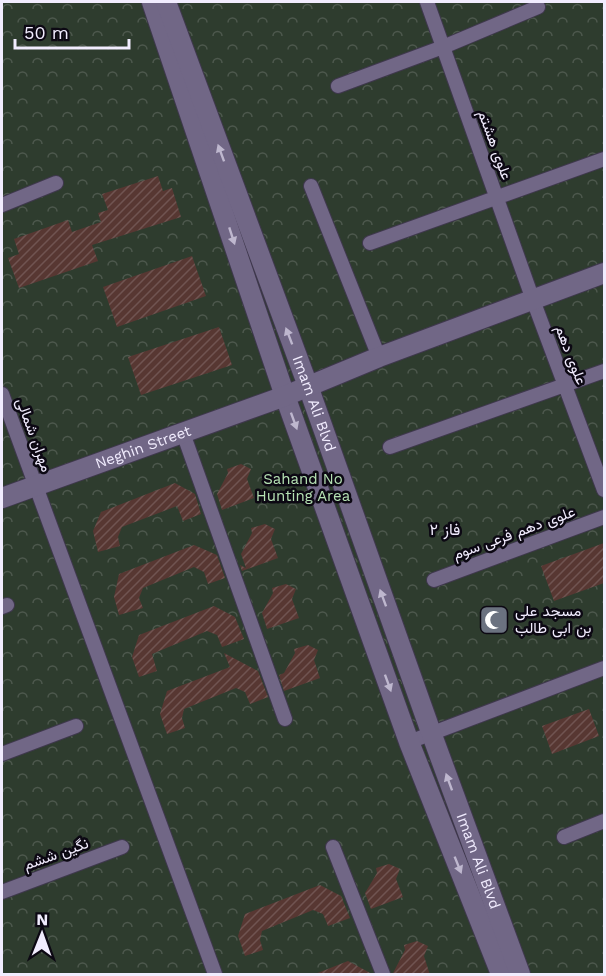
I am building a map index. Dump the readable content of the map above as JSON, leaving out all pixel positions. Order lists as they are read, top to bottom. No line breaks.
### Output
{"streets":{"street":["علوی هشتم","علوی دهم","Imam Ali Blvd","مهران شمالی","Neghin Street","علوی دهم فرعی سوم","نگین ششم"]},"crossings":[["علوی هشتم","علوی دهم"],["علوی هشتم","Neghin Street"],["علوی دهم","Neghin Street"],["Imam Ali Blvd","Neghin Street"],["مهران شمالی","Neghin Street"]],"districts":["فاز ۲"],"parks":["Sahand No Hunting Area"],"places":{"mosque":["مسجد علی بن ابی طالب"]},"scale_bar":"50 m","north":"top"}
